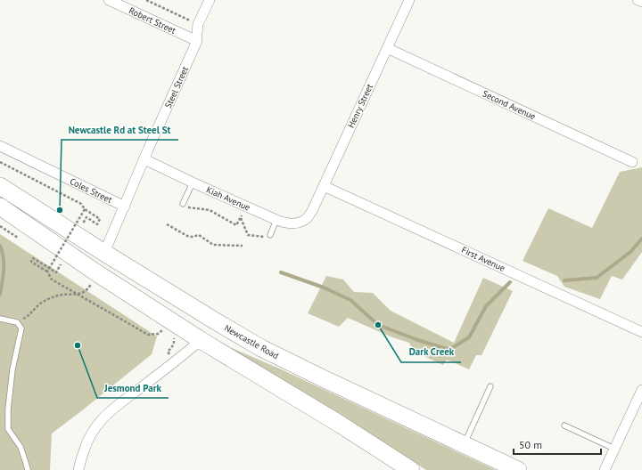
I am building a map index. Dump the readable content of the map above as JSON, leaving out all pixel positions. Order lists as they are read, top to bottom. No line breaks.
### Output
{"streets":{"highway":["Newcastle Road"],"street":["Robert Street","Steel Street","Second Avenue","Henry Street","Coles Street","Kiah Avenue","First Avenue"]},"crossings":[["Robert Street","Steel Street"],["Steel Street","Coles Street"],["Steel Street","Kiah Avenue"],["Steel Street","Newcastle Road"],["Second Avenue","Henry Street"],["Henry Street","Kiah Avenue"],["Henry Street","First Avenue"]],"places":["Newcastle Rd at Steel St","Dark Creek","Jesmond Park"],"scale_bar":"50 m"}
